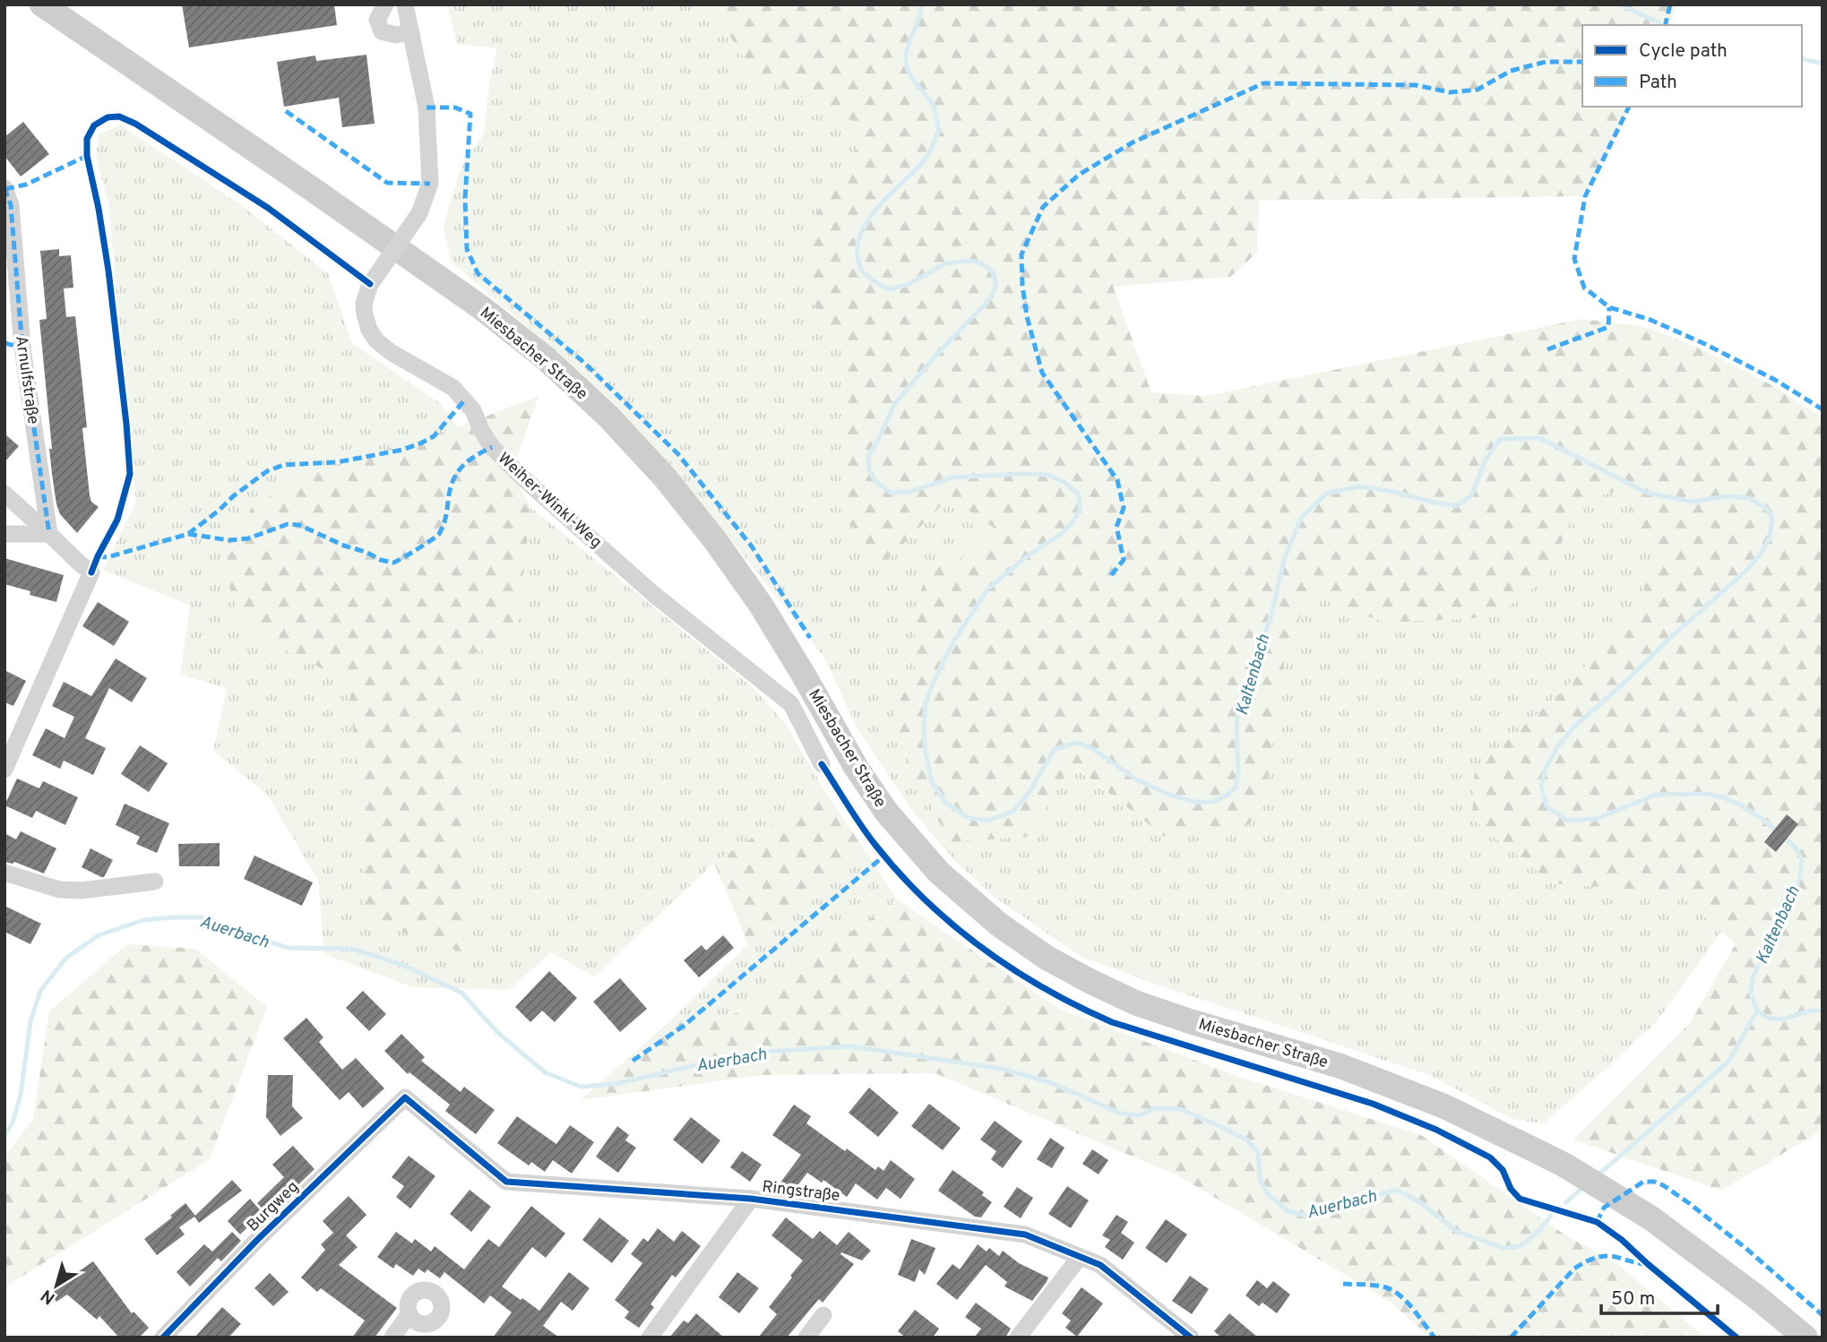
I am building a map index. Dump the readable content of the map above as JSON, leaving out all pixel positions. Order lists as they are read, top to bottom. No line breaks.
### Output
{"streets":{"main road":["Miesbacher Straße"],"street":["Arnulfstraße","Weiher-Winkl-Weg","Ringstraße","Burgweg"]},"crossings":[["Ringstraße","Burgweg"]],"water":["Kaltenbach","Auerbach"],"legend":["Cycle path","Path"],"scale_bar":"50 m","north":"bottom left"}
